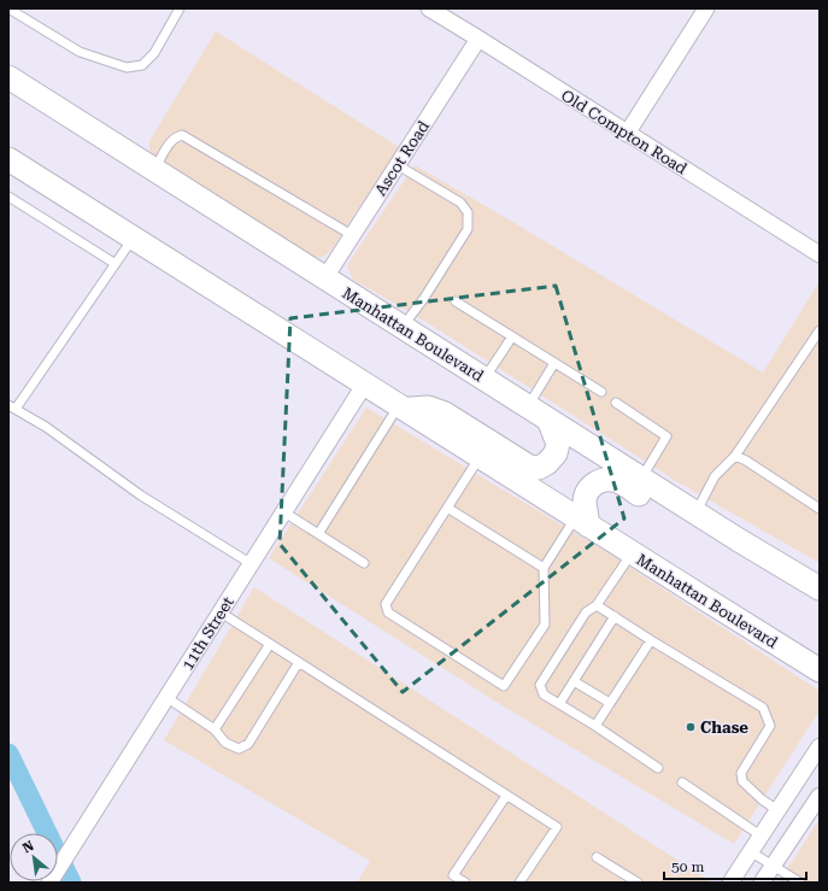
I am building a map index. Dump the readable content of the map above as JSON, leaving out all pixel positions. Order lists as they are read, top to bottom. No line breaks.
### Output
{"streets":{"street":["Old Compton Road","Ascot Road","Manhattan Boulevard","11th Street"]},"crossings":[["Old Compton Road","Ascot Road"],["Ascot Road","Manhattan Boulevard"],["Manhattan Boulevard","11th Street"]],"places":["Chase"],"scale_bar":"50 m","north":"top left"}
